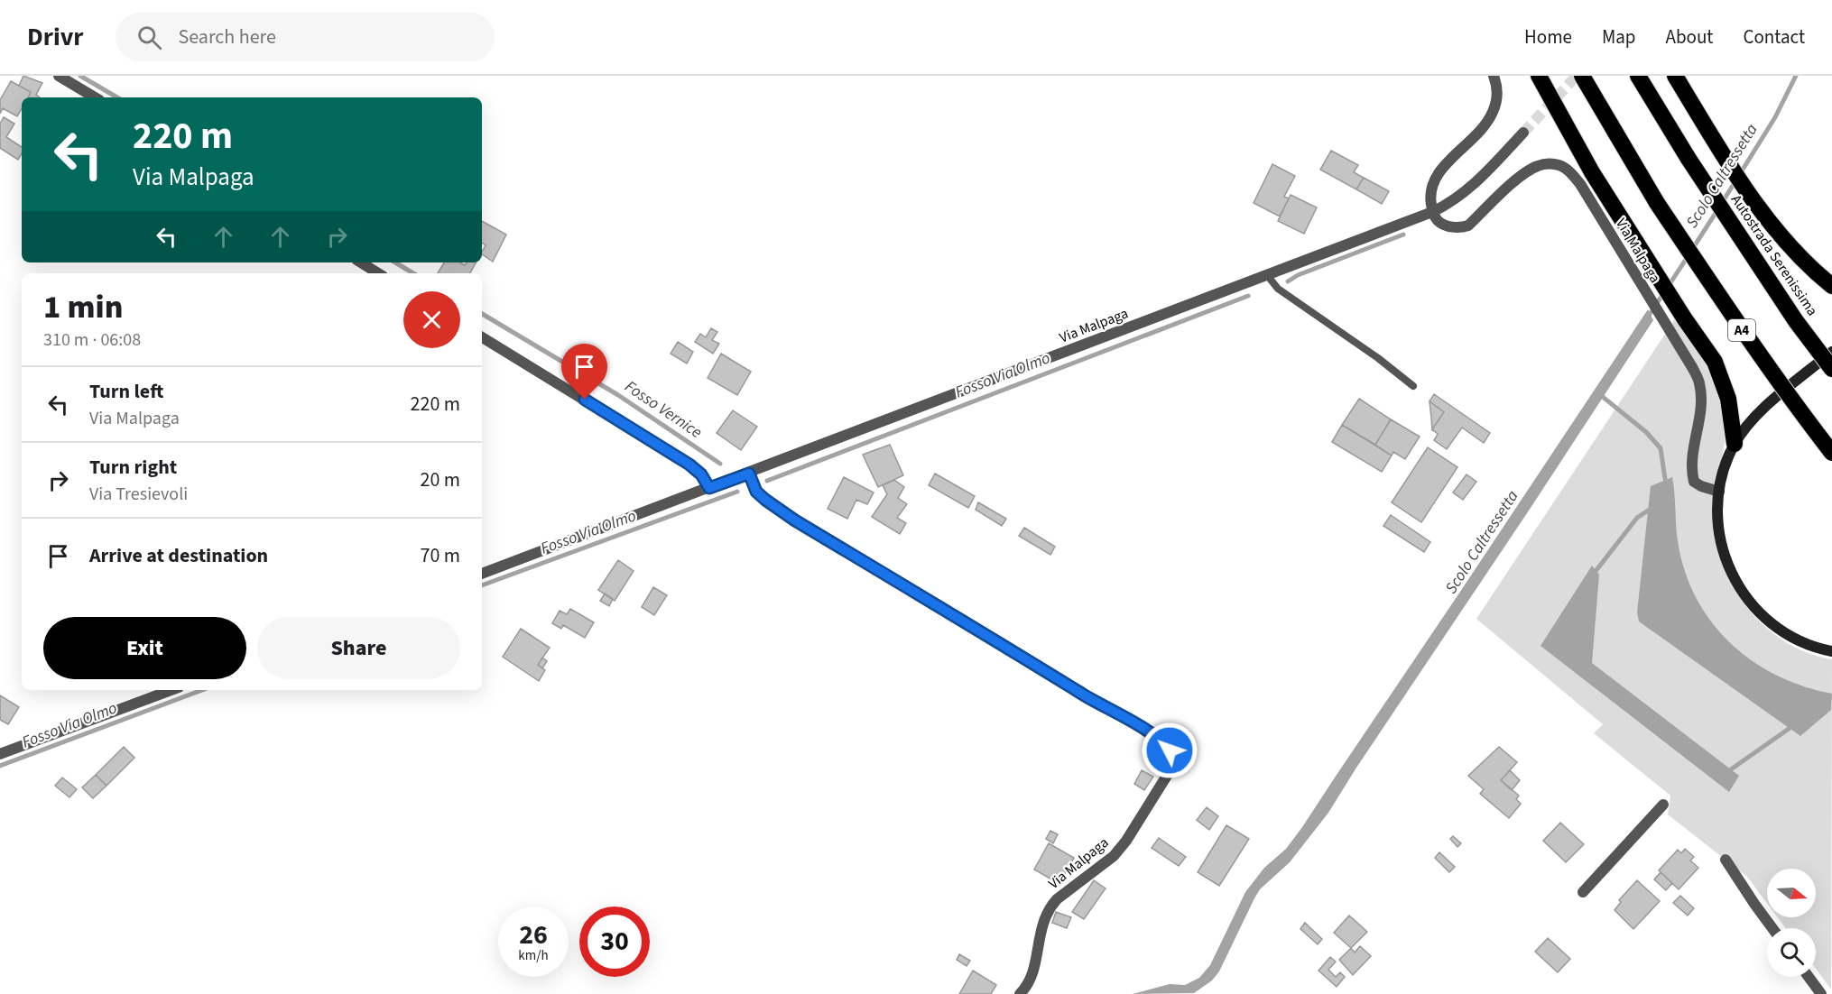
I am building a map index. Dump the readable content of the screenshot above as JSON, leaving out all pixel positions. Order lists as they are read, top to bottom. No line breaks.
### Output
{"streets":{"highway":["Autostrada Serenissima","A4"],"street":["Via Malpaga"]},"water":["Scolo Caltressetta","Fosso Via Olmo","Fosso Vernice"],"north":"right","page":{"header":"Drivr","search":"Search here","nav":["Home","Map","About","Contact"],"turn":["220 m","Via Malpaga"],"heading":["1 min","310 m · 06:08"],"list":[{"name":"Turn left","note":"Via Malpaga","value":"220 m"},{"name":"Turn right","note":"Via Tresievoli","value":"20 m"},{"name":"Arrive at destination","value":"70 m"}],"buttons":["Exit","Share"],"speed":"26 km/h","limit":"30"}}
